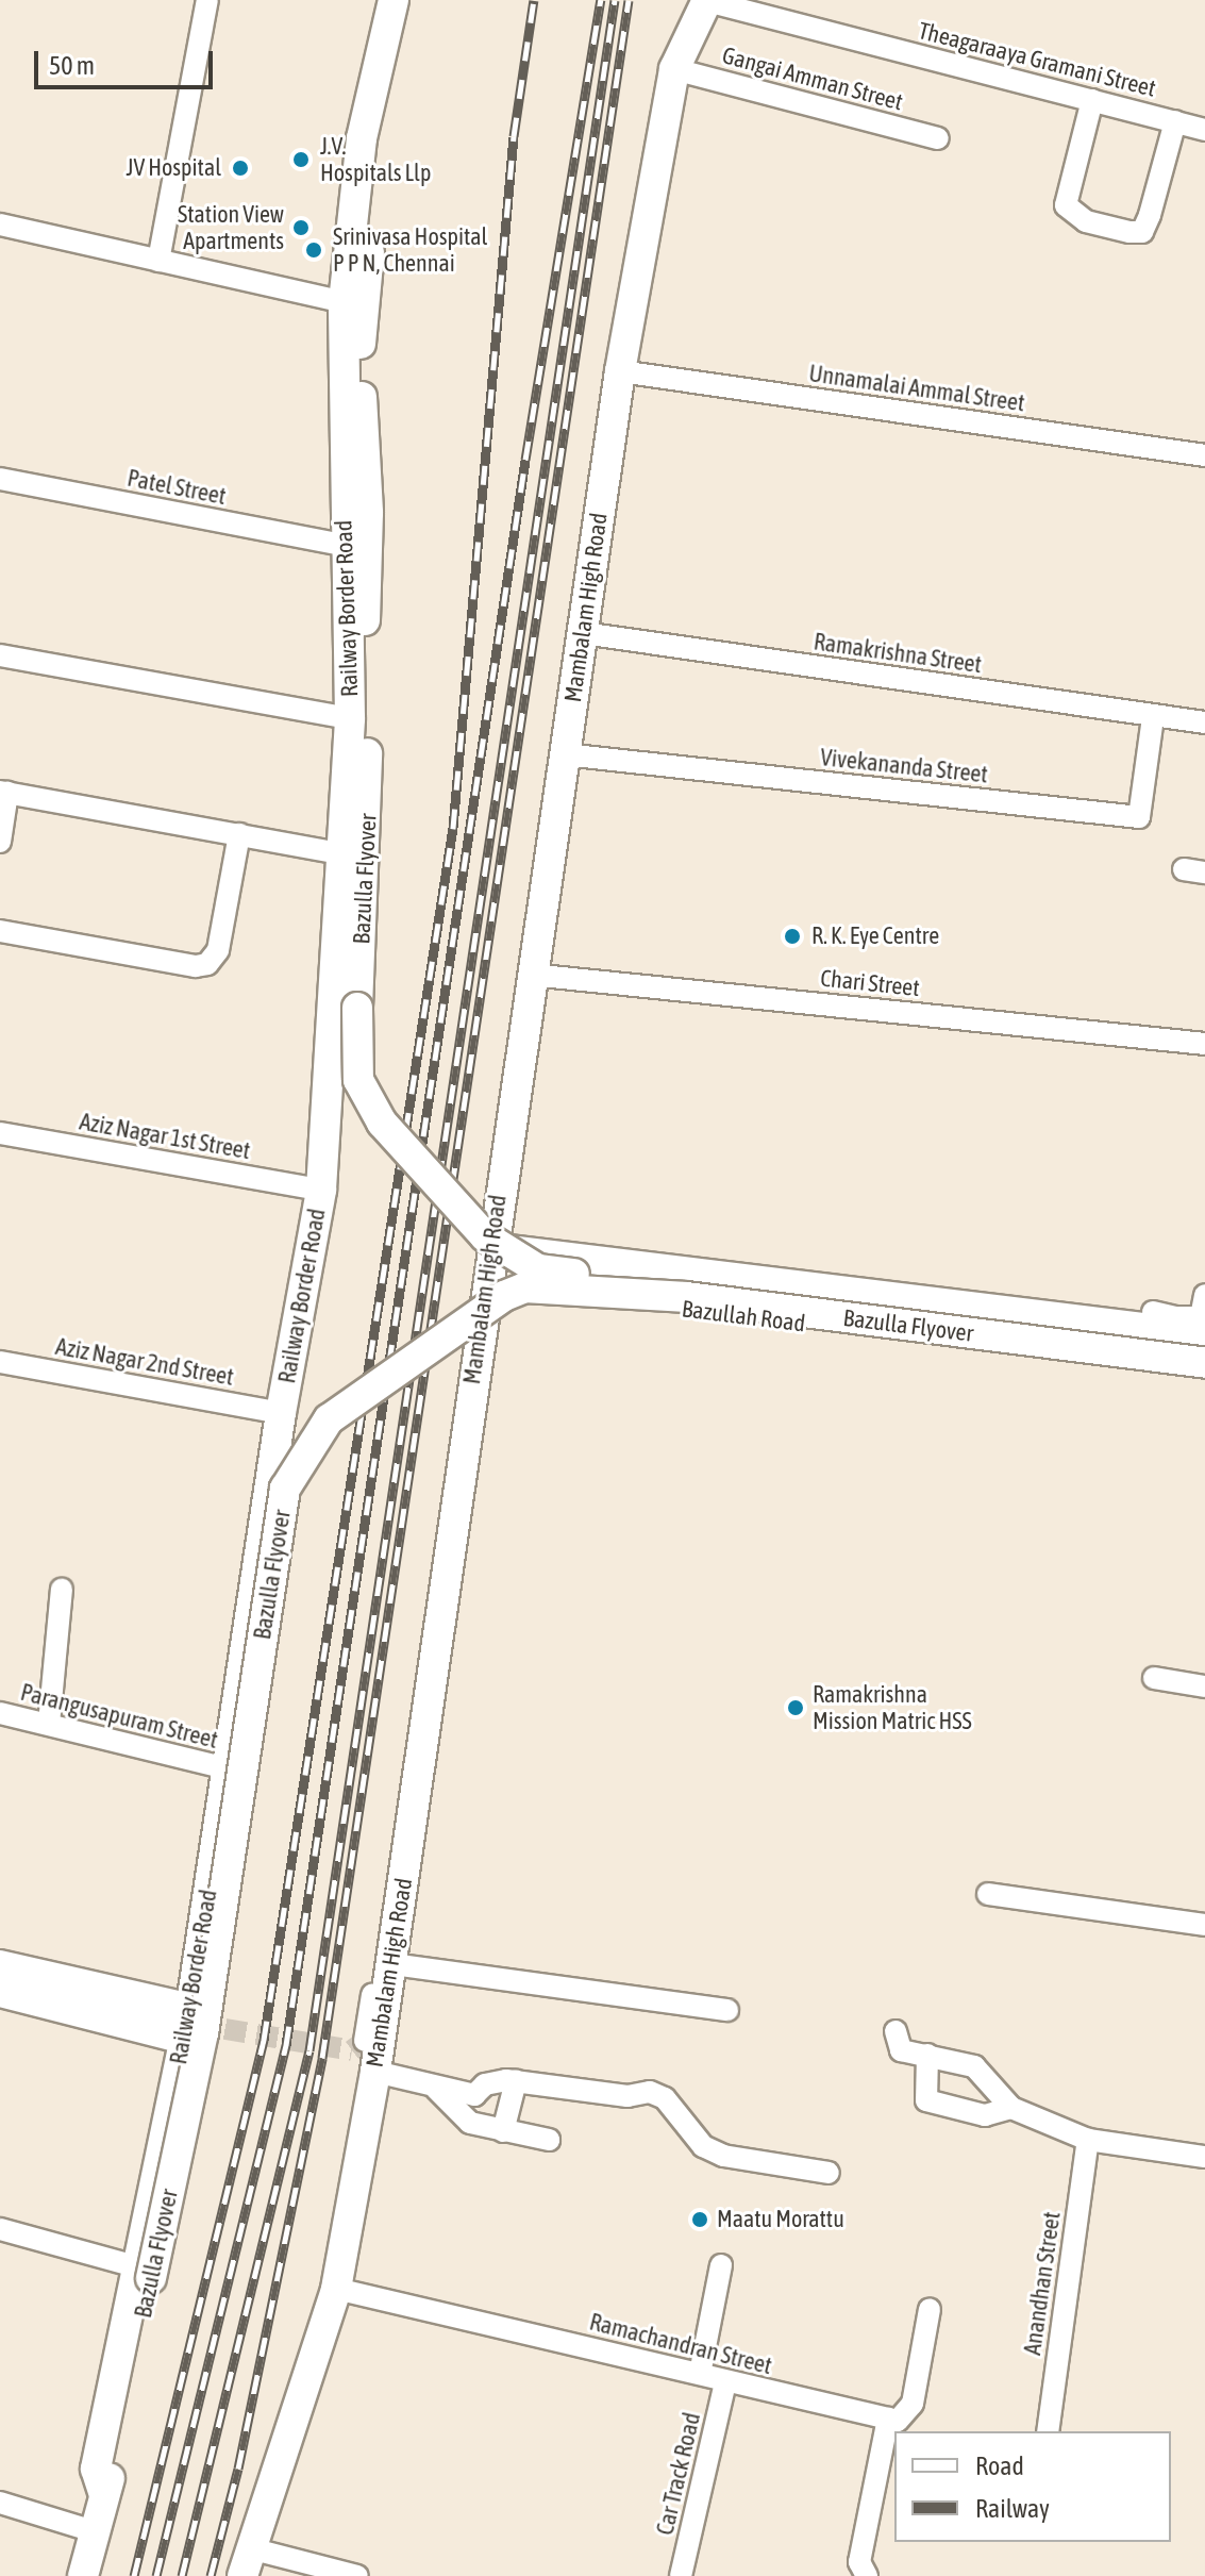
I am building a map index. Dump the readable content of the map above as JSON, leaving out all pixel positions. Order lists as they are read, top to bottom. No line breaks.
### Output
{"streets":{"street":["Theagaraaya Gramani Street","Gangai Amman Street","Unnamalai Ammal Street","Patel Street","Mambalam High Road","Railway Border Road","Ramakrishna Street","Vivekananda Street","Bazulla Flyover","Chari Street","Aziz Nagar 1st Street","Bazullah Road","Aziz Nagar 2nd Street","Parangusapuram Street","Anandhan Street","Ramachandran Street","Car Track Road"]},"crossings":[["Theagaraaya Gramani Street","Mambalam High Road"],["Gangai Amman Street","Mambalam High Road"],["Unnamalai Ammal Street","Mambalam High Road"],["Patel Street","Railway Border Road"],["Mambalam High Road","Ramakrishna Street"],["Mambalam High Road","Vivekananda Street"],["Mambalam High Road","Chari Street"],["Mambalam High Road","Bazullah Road"],["Mambalam High Road","Ramachandran Street"],["Railway Border Road","Bazulla Flyover"],["Railway Border Road","Aziz Nagar 1st Street"],["Railway Border Road","Aziz Nagar 2nd Street"],["Railway Border Road","Parangusapuram Street"],["Ramakrishna Street","Vivekananda Street"],["Ramachandran Street","Car Track Road"]],"places":["J.V. Hospitals Llp","JV Hospital","Station View Apartments","Srinivasa Hospital P P N, Chennai","R. K. Eye Centre","Ramakrishna Mission Matric HSS","Maatu Morattu"],"legend":["Road","Railway"],"scale_bar":"50 m"}
